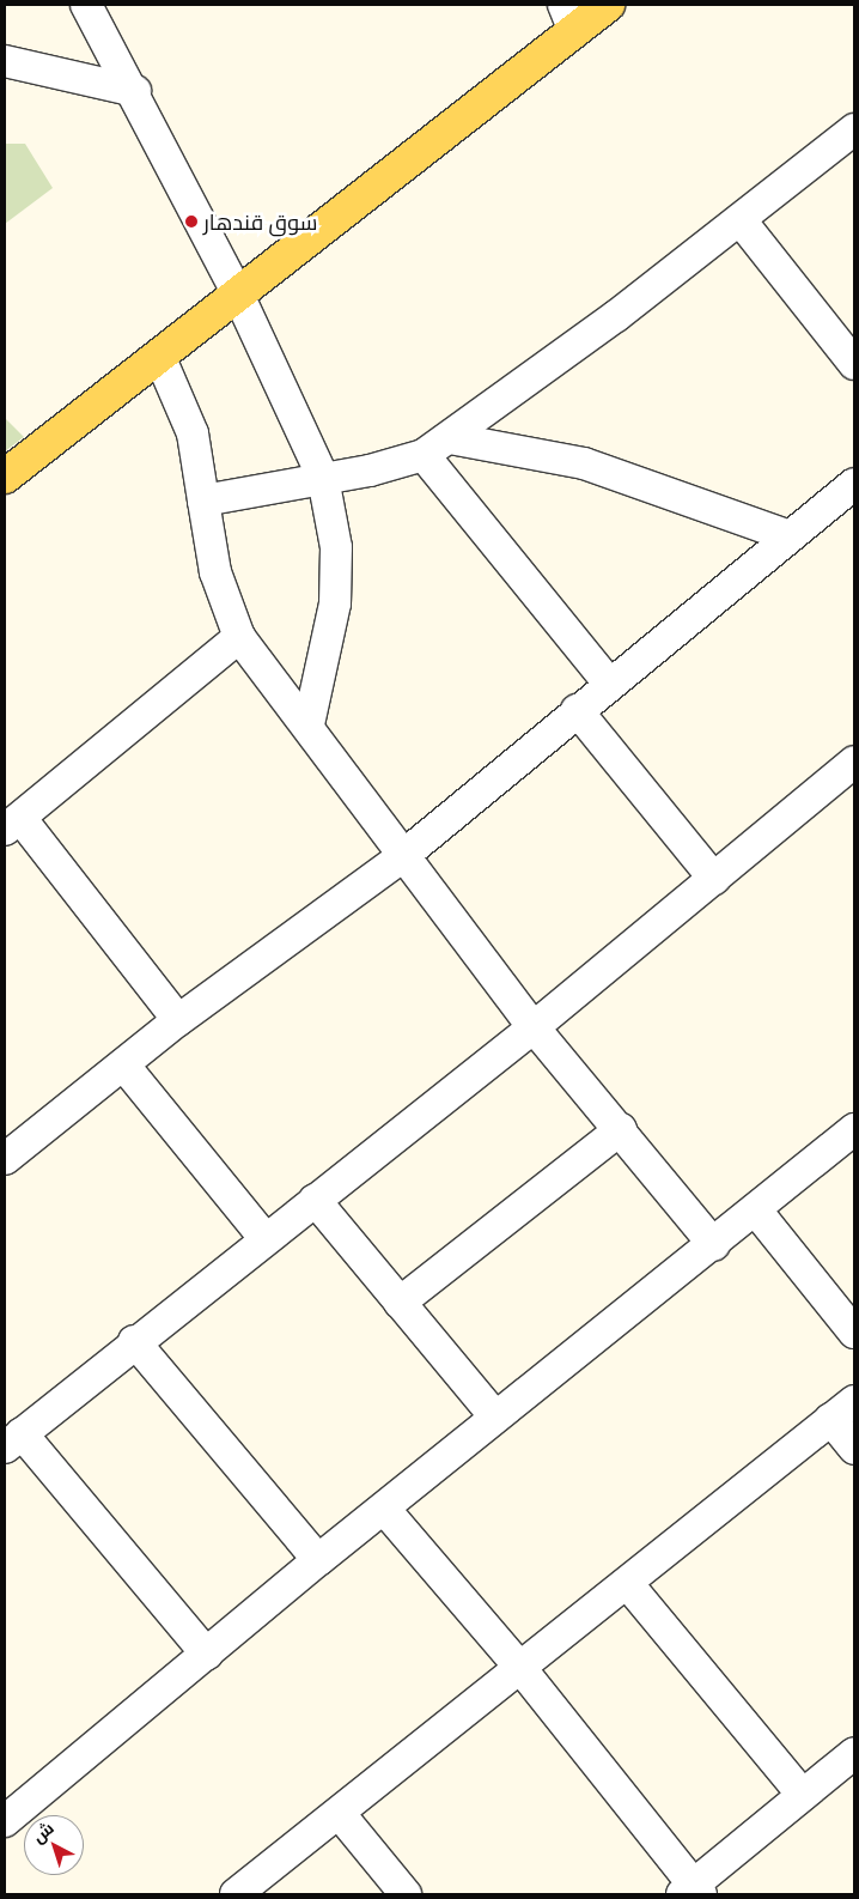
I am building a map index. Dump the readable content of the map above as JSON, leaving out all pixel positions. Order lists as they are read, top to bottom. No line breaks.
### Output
{"places":["سوق قندهار"],"north":"top left"}
